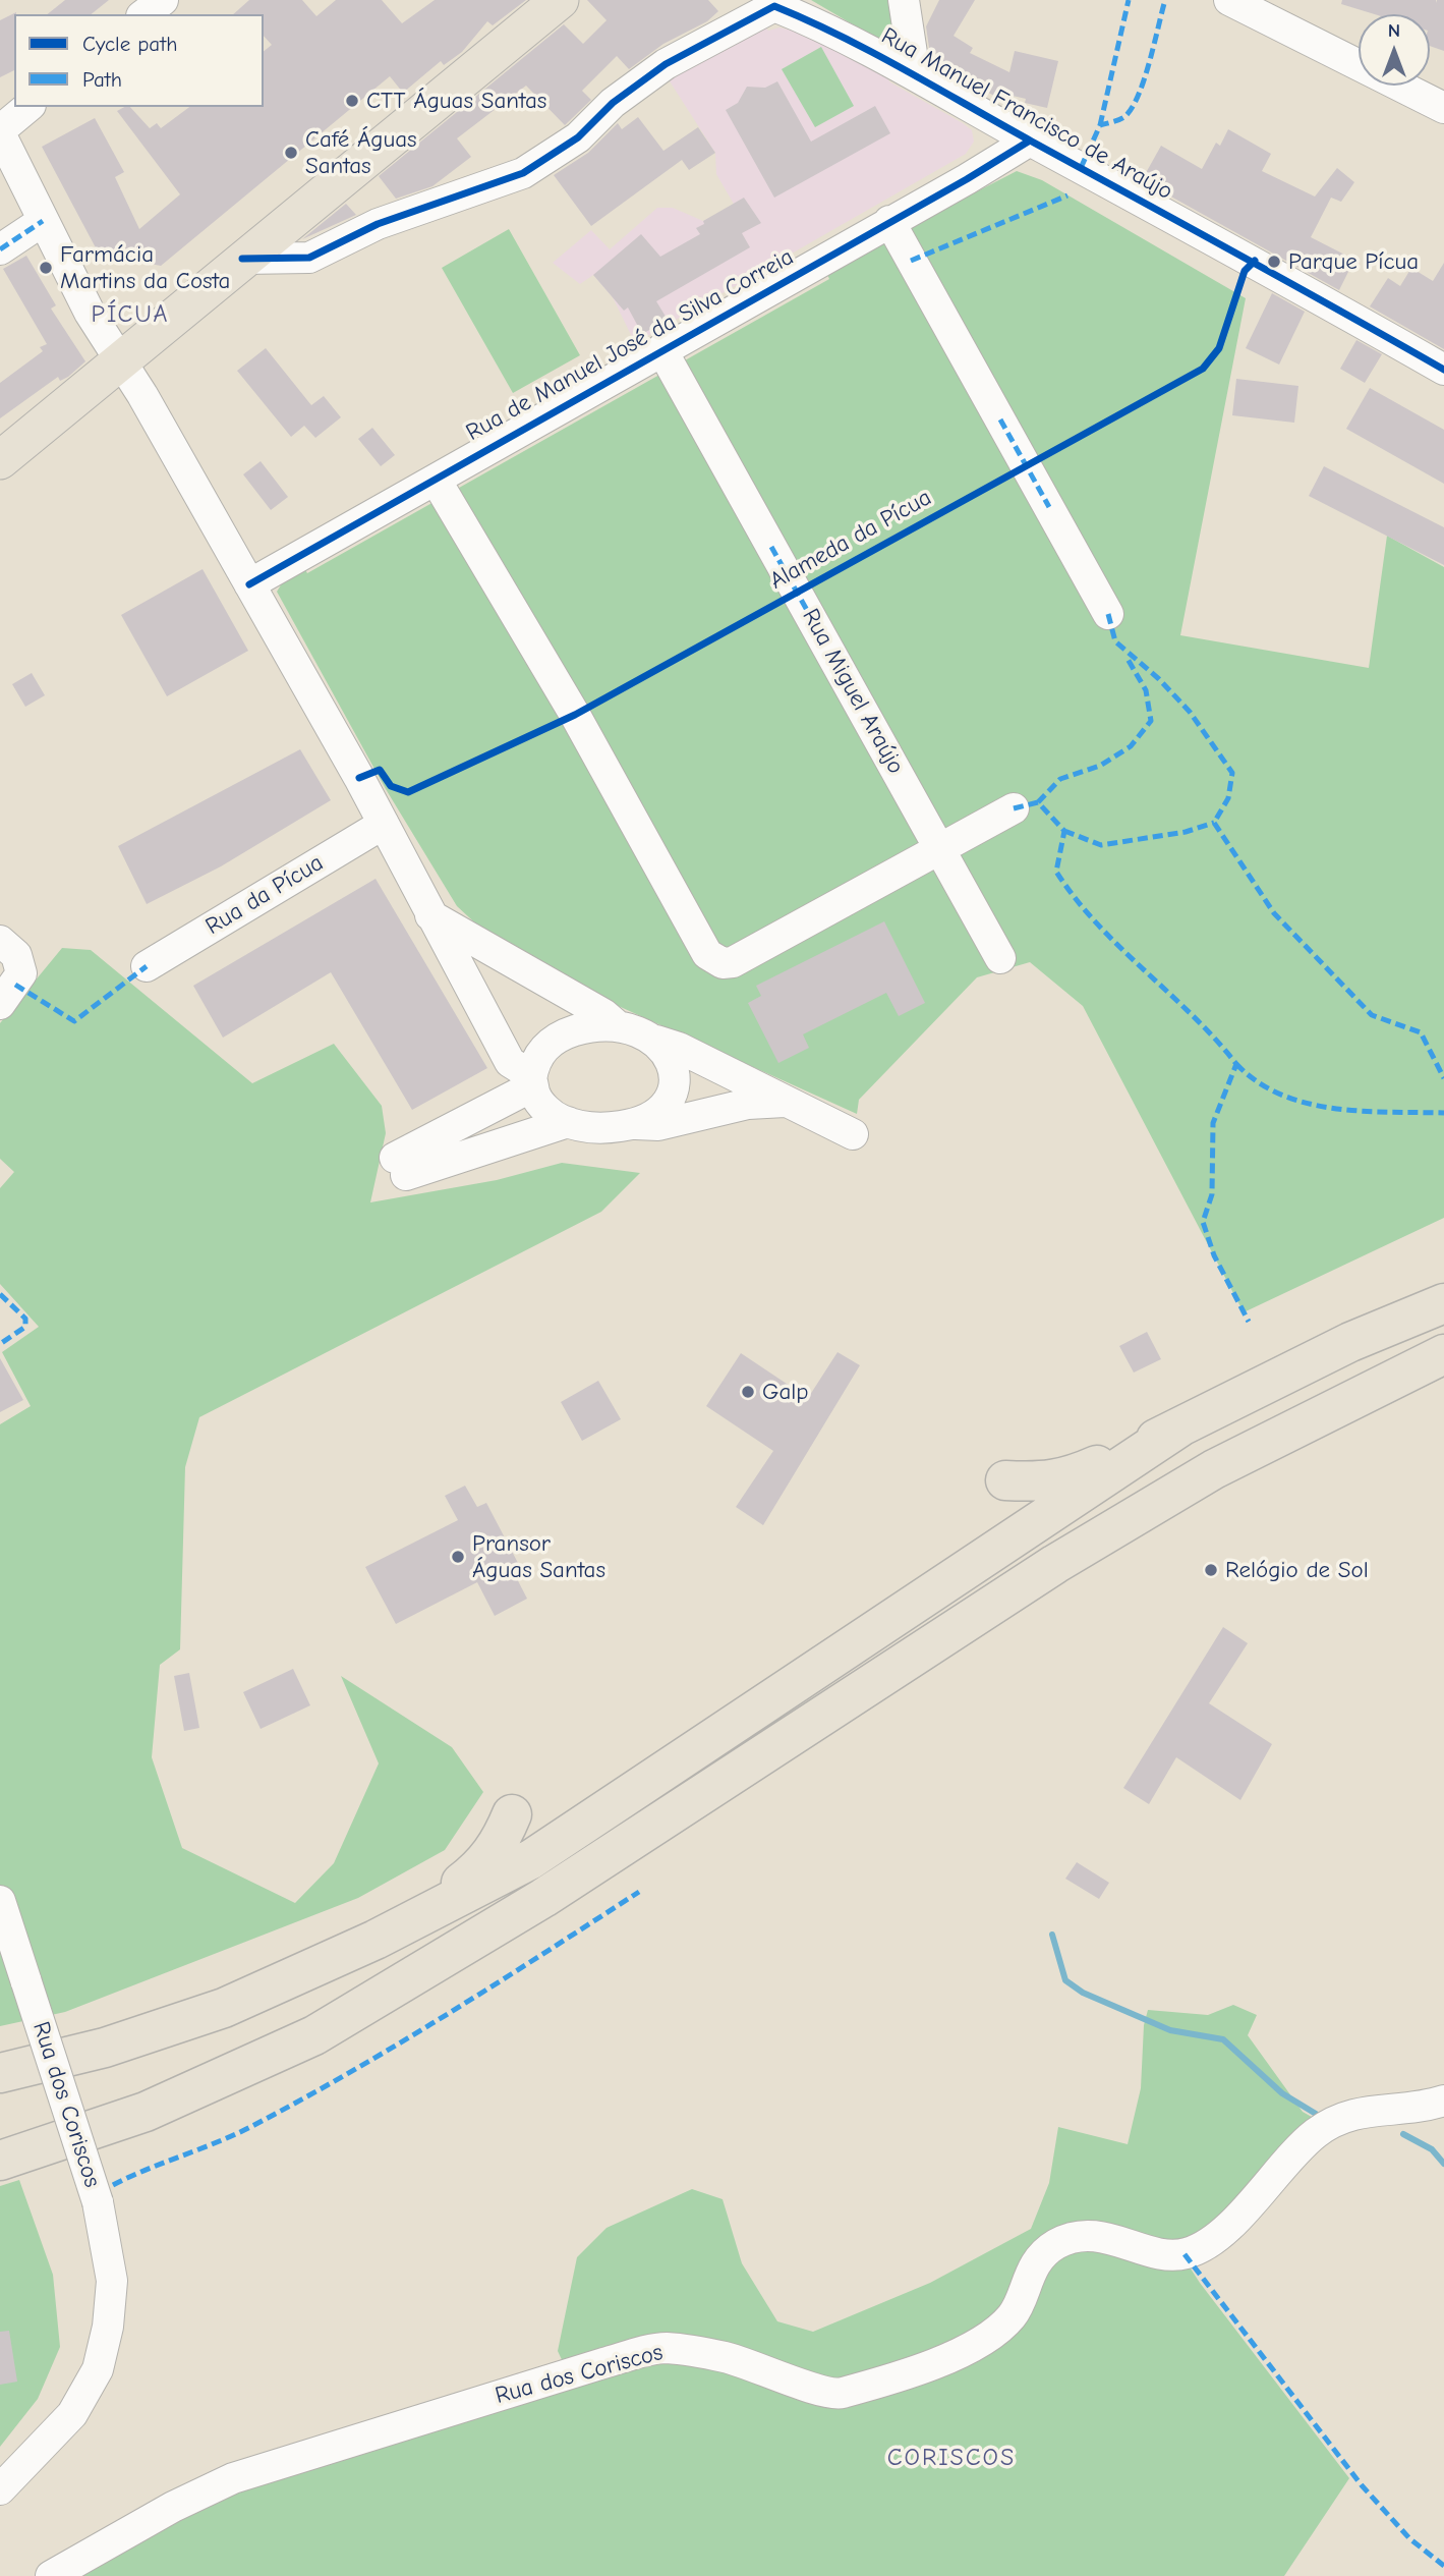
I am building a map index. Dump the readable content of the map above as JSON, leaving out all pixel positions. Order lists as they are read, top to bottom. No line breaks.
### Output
{"streets":{"street":["Rua Manuel Francisco de Araújo","Rua de Manuel José da Silva Correia","Rua Miguel Araújo","Rua da Pícua","Rua dos Coriscos"],"cycle path":["Alameda da Pícua"]},"crossings":[["Rua Manuel Francisco de Araújo","Rua de Manuel José da Silva Correia"],["Rua de Manuel José da Silva Correia","Rua Miguel Araújo"]],"districts":["PÍCUA","CORISCOS"],"places":["CTT Águas Santas","Café Águas Santas","Parque Pícua","Farmácia Martins da Costa","Galp","Pransor Águas Santas","Relógio de Sol"],"legend":["Cycle path","Path"],"north":"top"}
